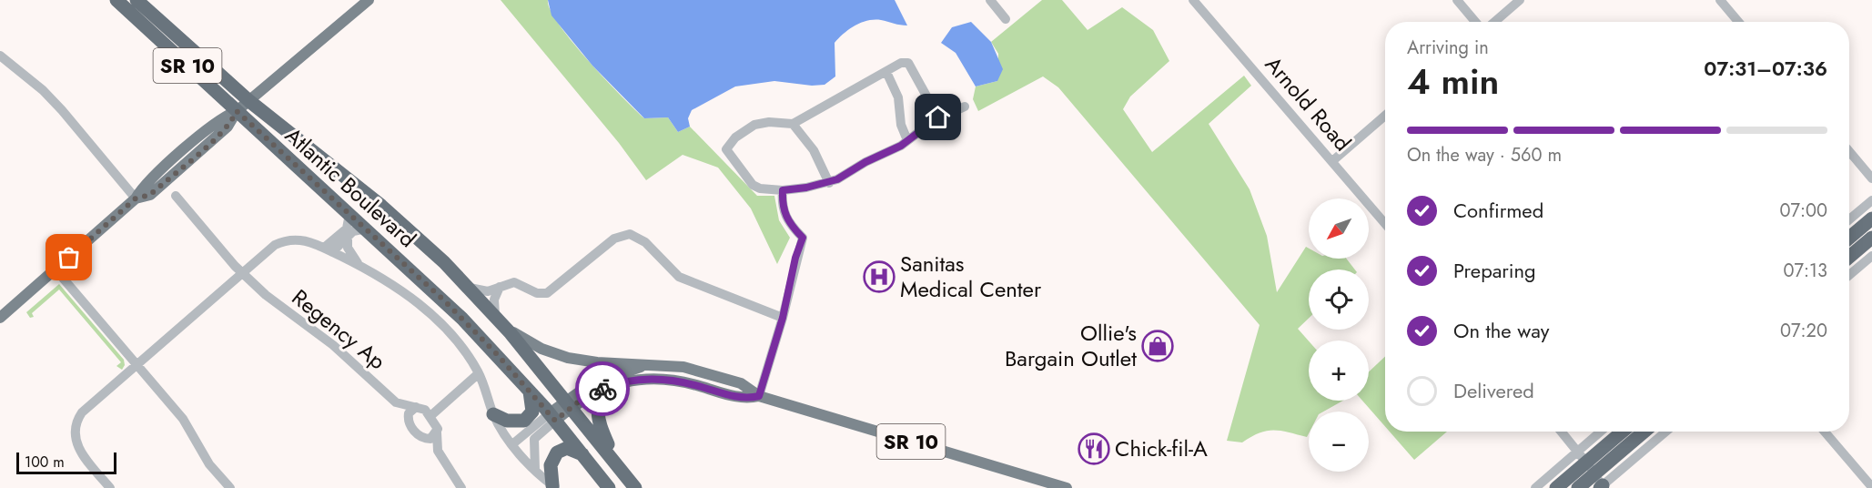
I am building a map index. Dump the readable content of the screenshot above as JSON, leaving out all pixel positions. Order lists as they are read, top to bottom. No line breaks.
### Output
{"streets":{"highway":["SR 10","Atlantic Boulevard"],"street":["Arnold Road","Regency Ap"]},"places":{"hospital":["Sanitas Medical Center"],"shop":["Ollie's Bargain Outlet"],"restaurant":["Chick-fil-A"]},"scale_bar":"100 m","north":"bottom left","page":{"heading":["4 min","Arriving in","07:31–07:36"],"bar":"On the way · 560 m","list":[["Confirmed","07:00"],["Preparing","07:13"],["On the way","07:20"],"Delivered"],"map_buttons":["+","−"],"scale":"100 m"}}
